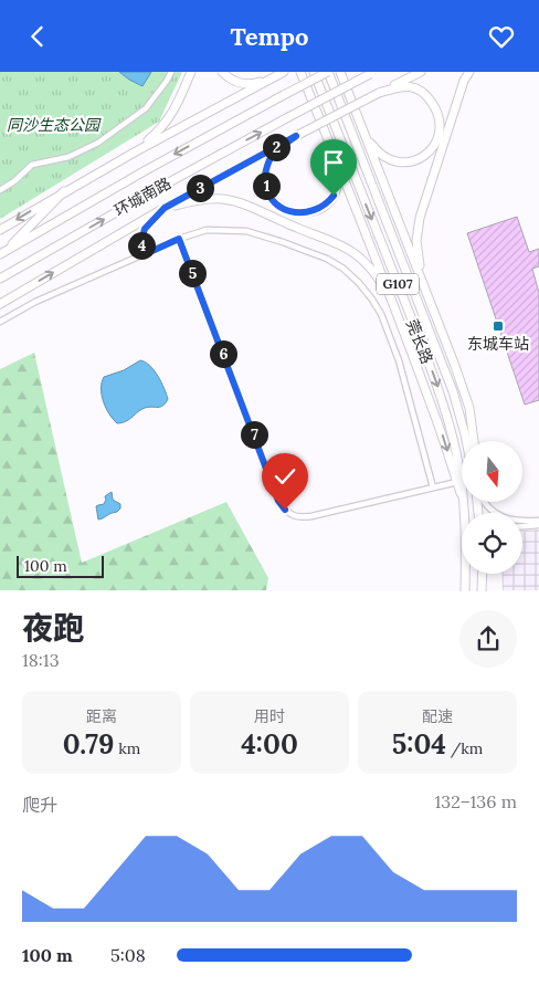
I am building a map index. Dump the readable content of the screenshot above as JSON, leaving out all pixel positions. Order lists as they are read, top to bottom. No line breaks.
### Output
{"streets":{"main road":["环城南路","G107","莞长路"]},"crossings":[["环城南路","莞长路"]],"parks":["同沙生态公园"],"places":{"transit":["东城车站"]},"scale_bar":"100 m","north":"bottom","page":{"header":"Tempo","pins":["2","1","3","4","5","6","7"],"scale":"100 m","heading":["夜跑","18:13"],"stats":[["距离","0.79 km"],["用时","4:00"],["配速","5:04 /km"]],"chart":["爬升","132–136 m"],"list":[{"name":"100 m","note":"5:08"}]}}
